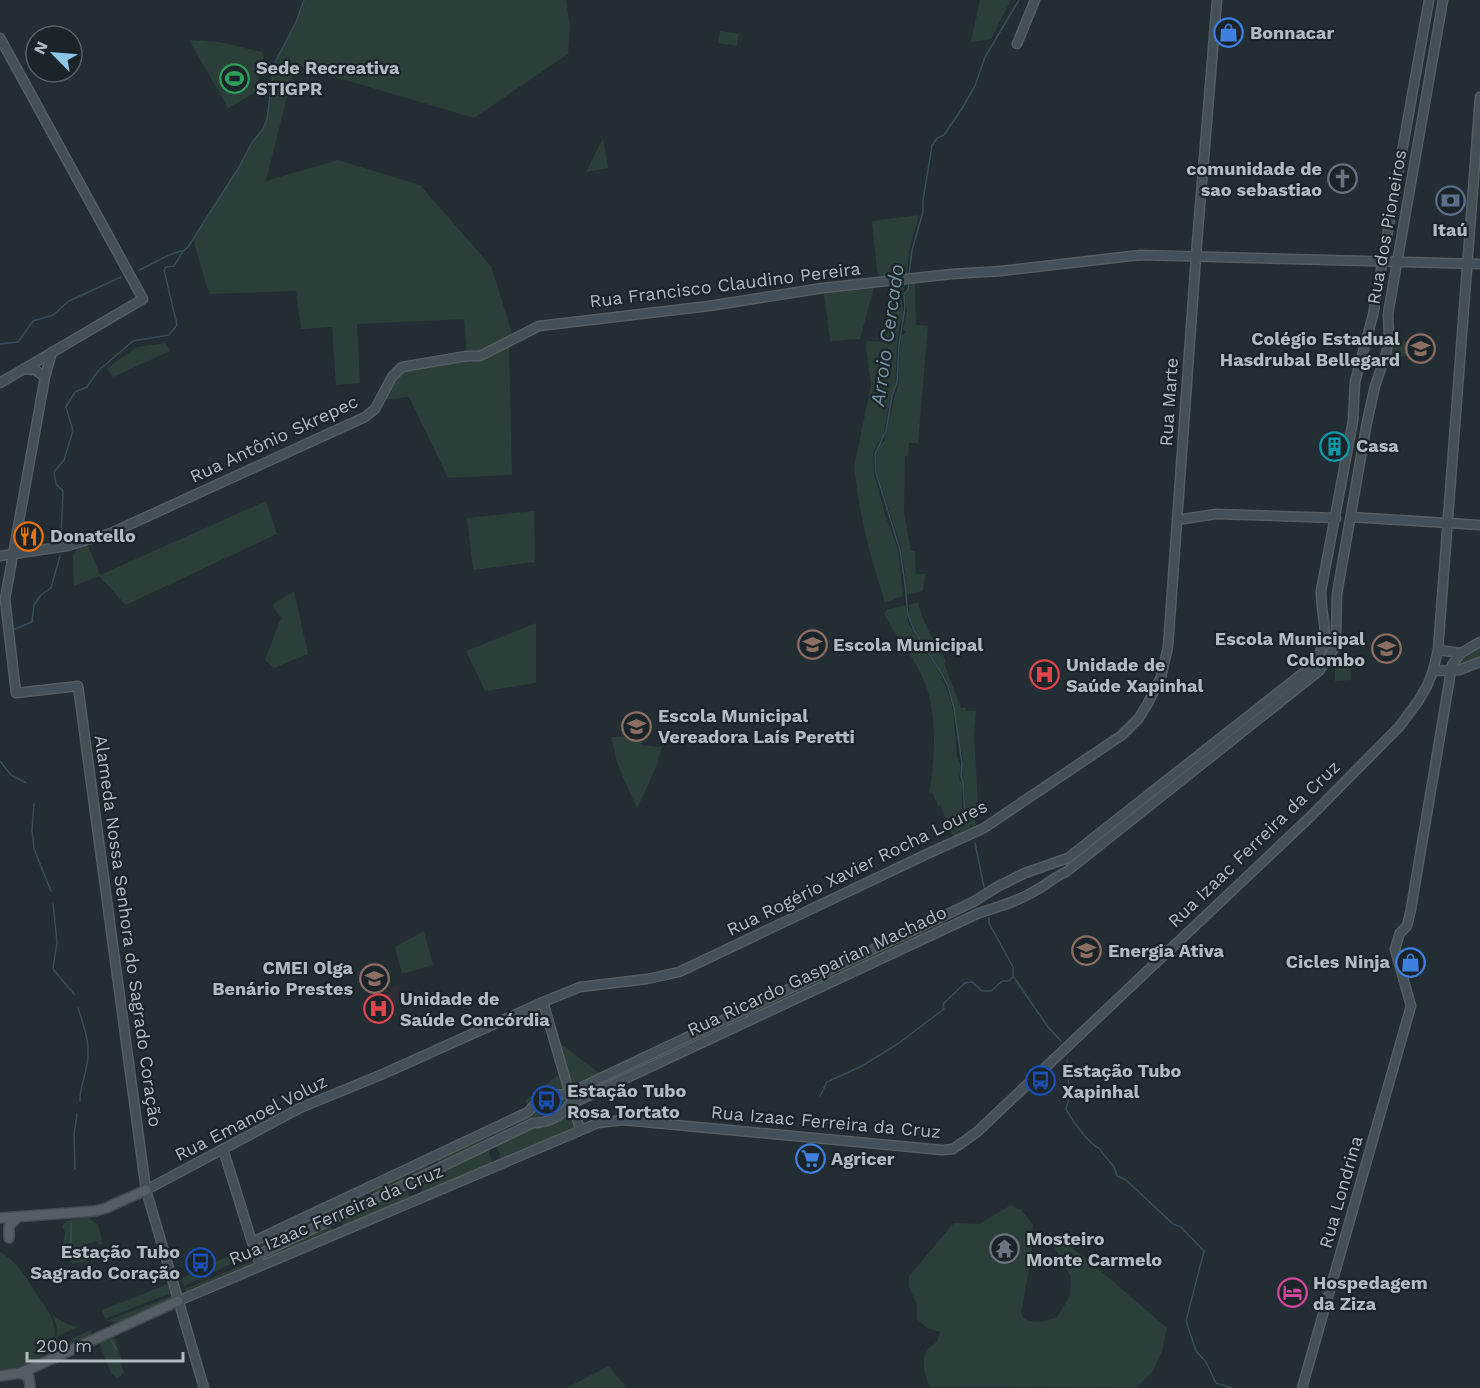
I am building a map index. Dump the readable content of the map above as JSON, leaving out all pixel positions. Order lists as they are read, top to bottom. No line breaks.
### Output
{"streets":{"main road":["Rua Izaac Ferreira da Cruz","Rua Emanoel Voluz"],"street":["Rua dos Pioneiros","Rua Francisco Claudino Pereira","Rua Marte","Rua Antônio Skrepec","Rua Rogério Xavier Rocha Loures","Alameda Nossa Senhora do Sagrado Coração","Rua Ricardo Gasparian Machado","Rua Londrina"]},"crossings":[["Rua dos Pioneiros","Rua Francisco Claudino Pereira"],["Rua dos Pioneiros","Rua Ricardo Gasparian Machado"],["Rua Francisco Claudino Pereira","Rua Marte"],["Rua Francisco Claudino Pereira","Rua Antônio Skrepec"],["Rua Francisco Claudino Pereira","Rua Izaac Ferreira da Cruz"],["Rua Marte","Rua Rogério Xavier Rocha Loures"],["Rua Antônio Skrepec","Alameda Nossa Senhora do Sagrado Coração"],["Rua Izaac Ferreira da Cruz","Alameda Nossa Senhora do Sagrado Coração"],["Rua Izaac Ferreira da Cruz","Rua Ricardo Gasparian Machado"],["Rua Rogério Xavier Rocha Loures","Rua Emanoel Voluz"],["Alameda Nossa Senhora do Sagrado Coração","Rua Emanoel Voluz"],["Rua Ricardo Gasparian Machado","Rua Emanoel Voluz"]],"water":["Arroio Cercado"],"places":{"shop":["Bonnacar","Cicles Ninja"],"sports":["Sede Recreativa STIGPR"],"church":["comunidade de sao sebastiao"],"bank":["Itaú"],"school or university":["Colégio Estadual Hasdrubal Bellegard","Escola Municipal","Escola Municipal Colombo","Escola Municipal Vereadora Laís Peretti","Energia Ativa","CMEI Olga Benário Prestes"],"building":["Casa"],"restaurant":["Donatello"],"hospital":["Unidade de Saúde Xapinhal","Unidade de Saúde Concórdia"],"bus stop":["Estação Tubo Xapinhal","Estação Tubo Rosa Tortato","Estação Tubo Sagrado Coração"],"supermarket":["Agricer"],"temple":["Mosteiro Monte Carmelo"],"hotel":["Hospedagem da Ziza"]},"scale_bar":"200 m","north":"top left"}
